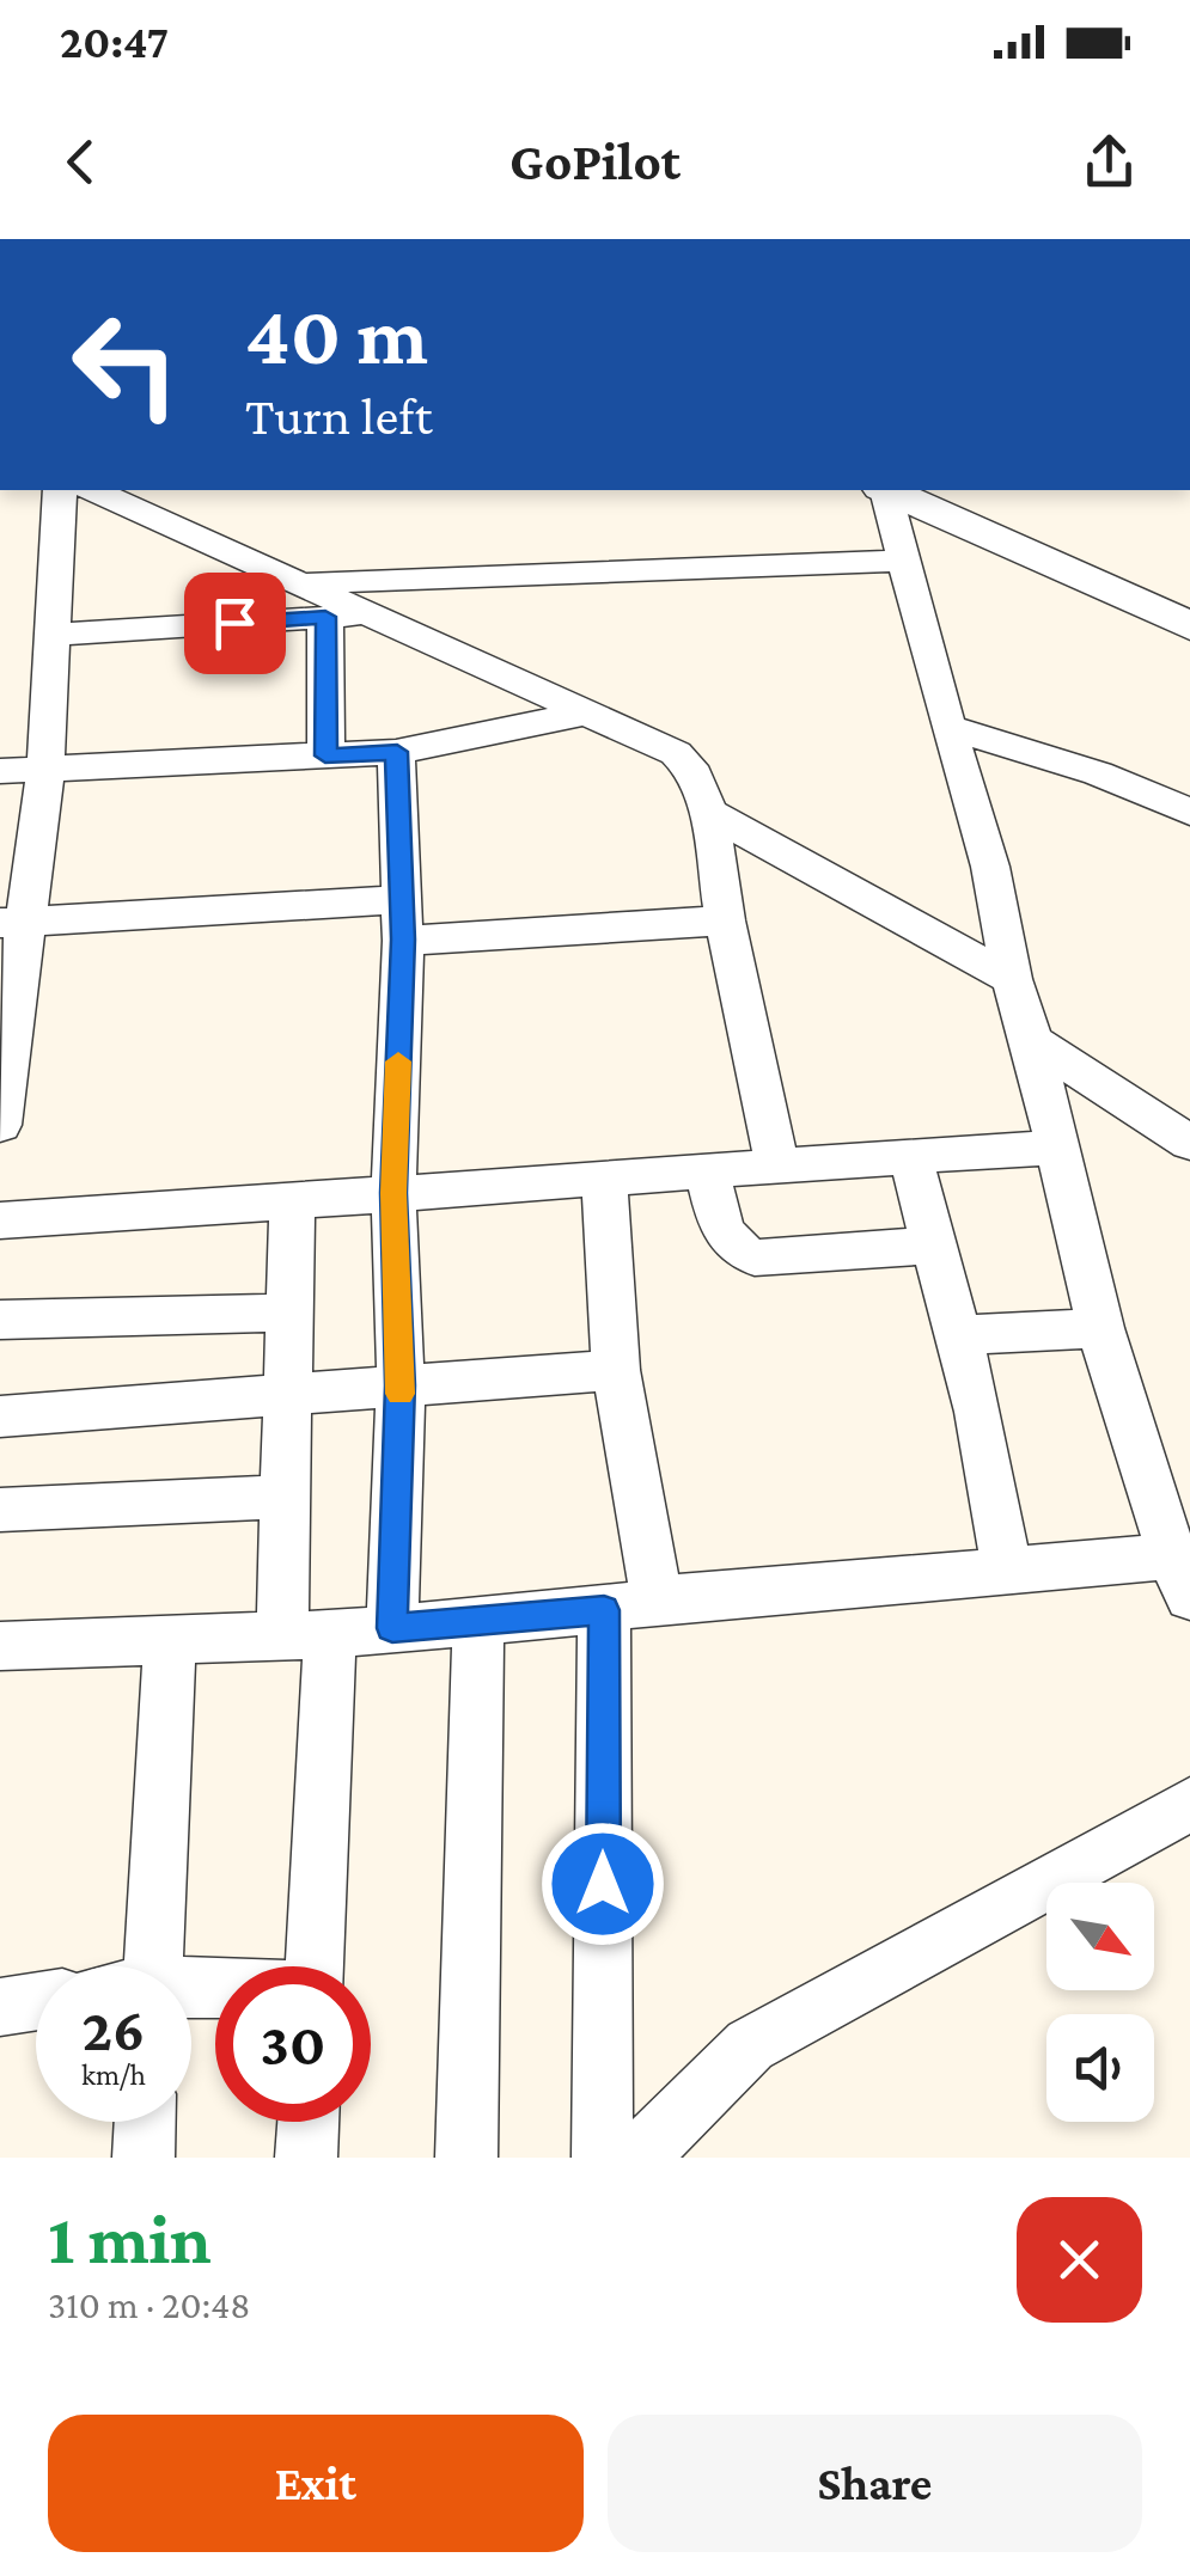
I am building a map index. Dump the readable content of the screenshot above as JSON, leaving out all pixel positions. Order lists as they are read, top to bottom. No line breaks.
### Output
{"north":"bottom right","page":{"status":"20:47","header":"GoPilot","turn":["40 m","Turn left"],"speed":"26 km/h","limit":"30","heading":["1 min","310 m · 20:48"],"buttons":["Exit","Share"]}}
